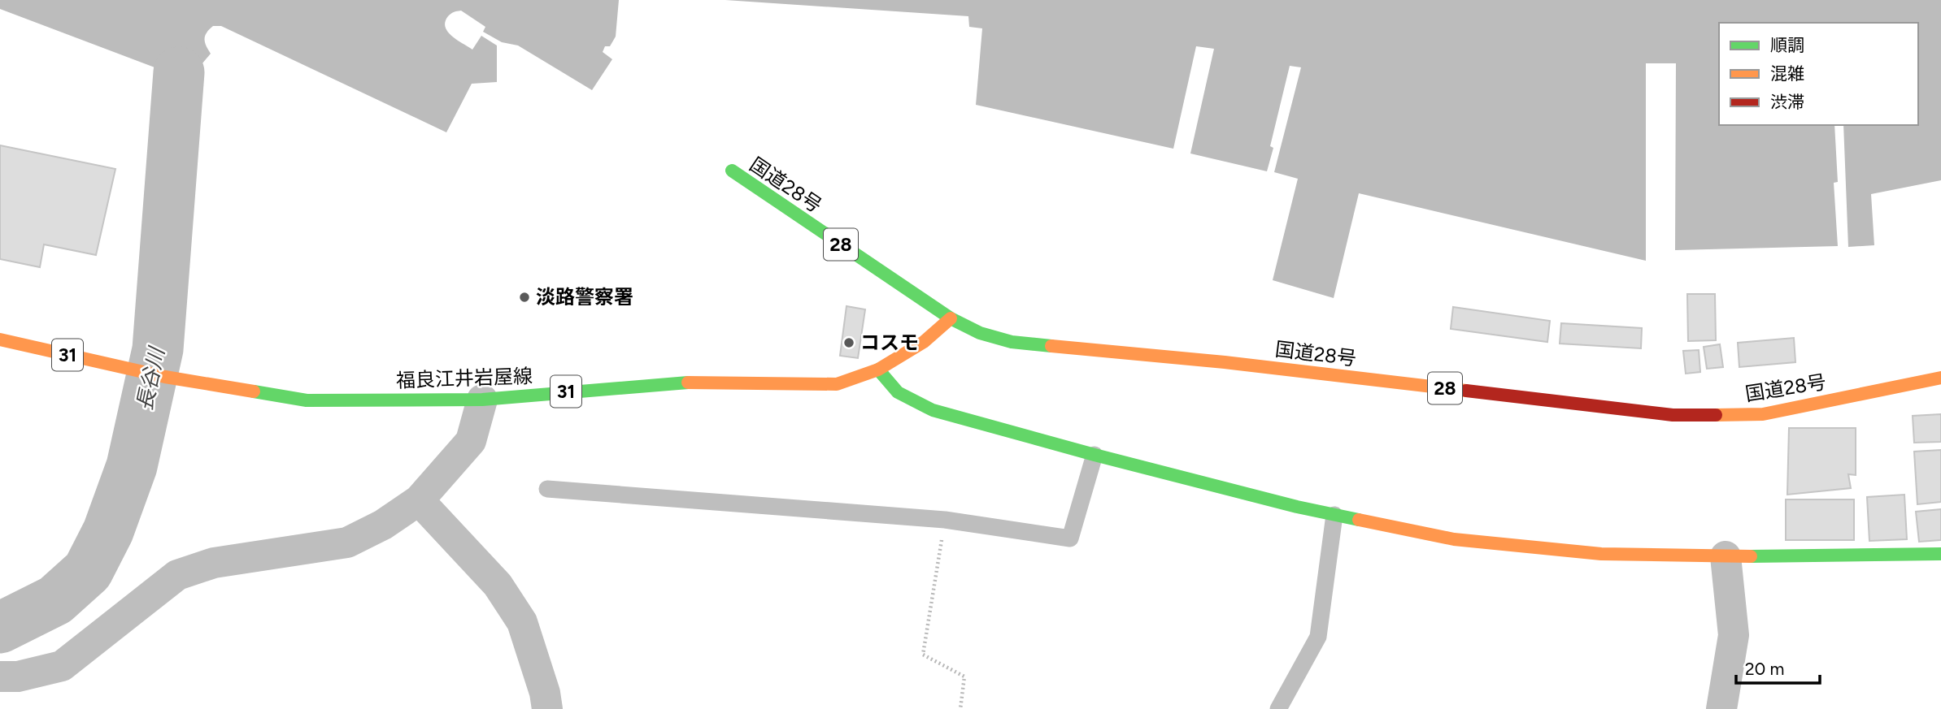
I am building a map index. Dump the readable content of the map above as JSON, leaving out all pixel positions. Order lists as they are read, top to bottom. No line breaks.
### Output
{"streets":{"main road":["国道28号","28","31","福良江井岩屋線"]},"crossings":[["国道28号","福良江井岩屋線"]],"water":["長谷川"],"places":["淡路警察署","コスモ"],"legend":["順調","混雑","渋滞"],"scale_bar":"20 m"}
